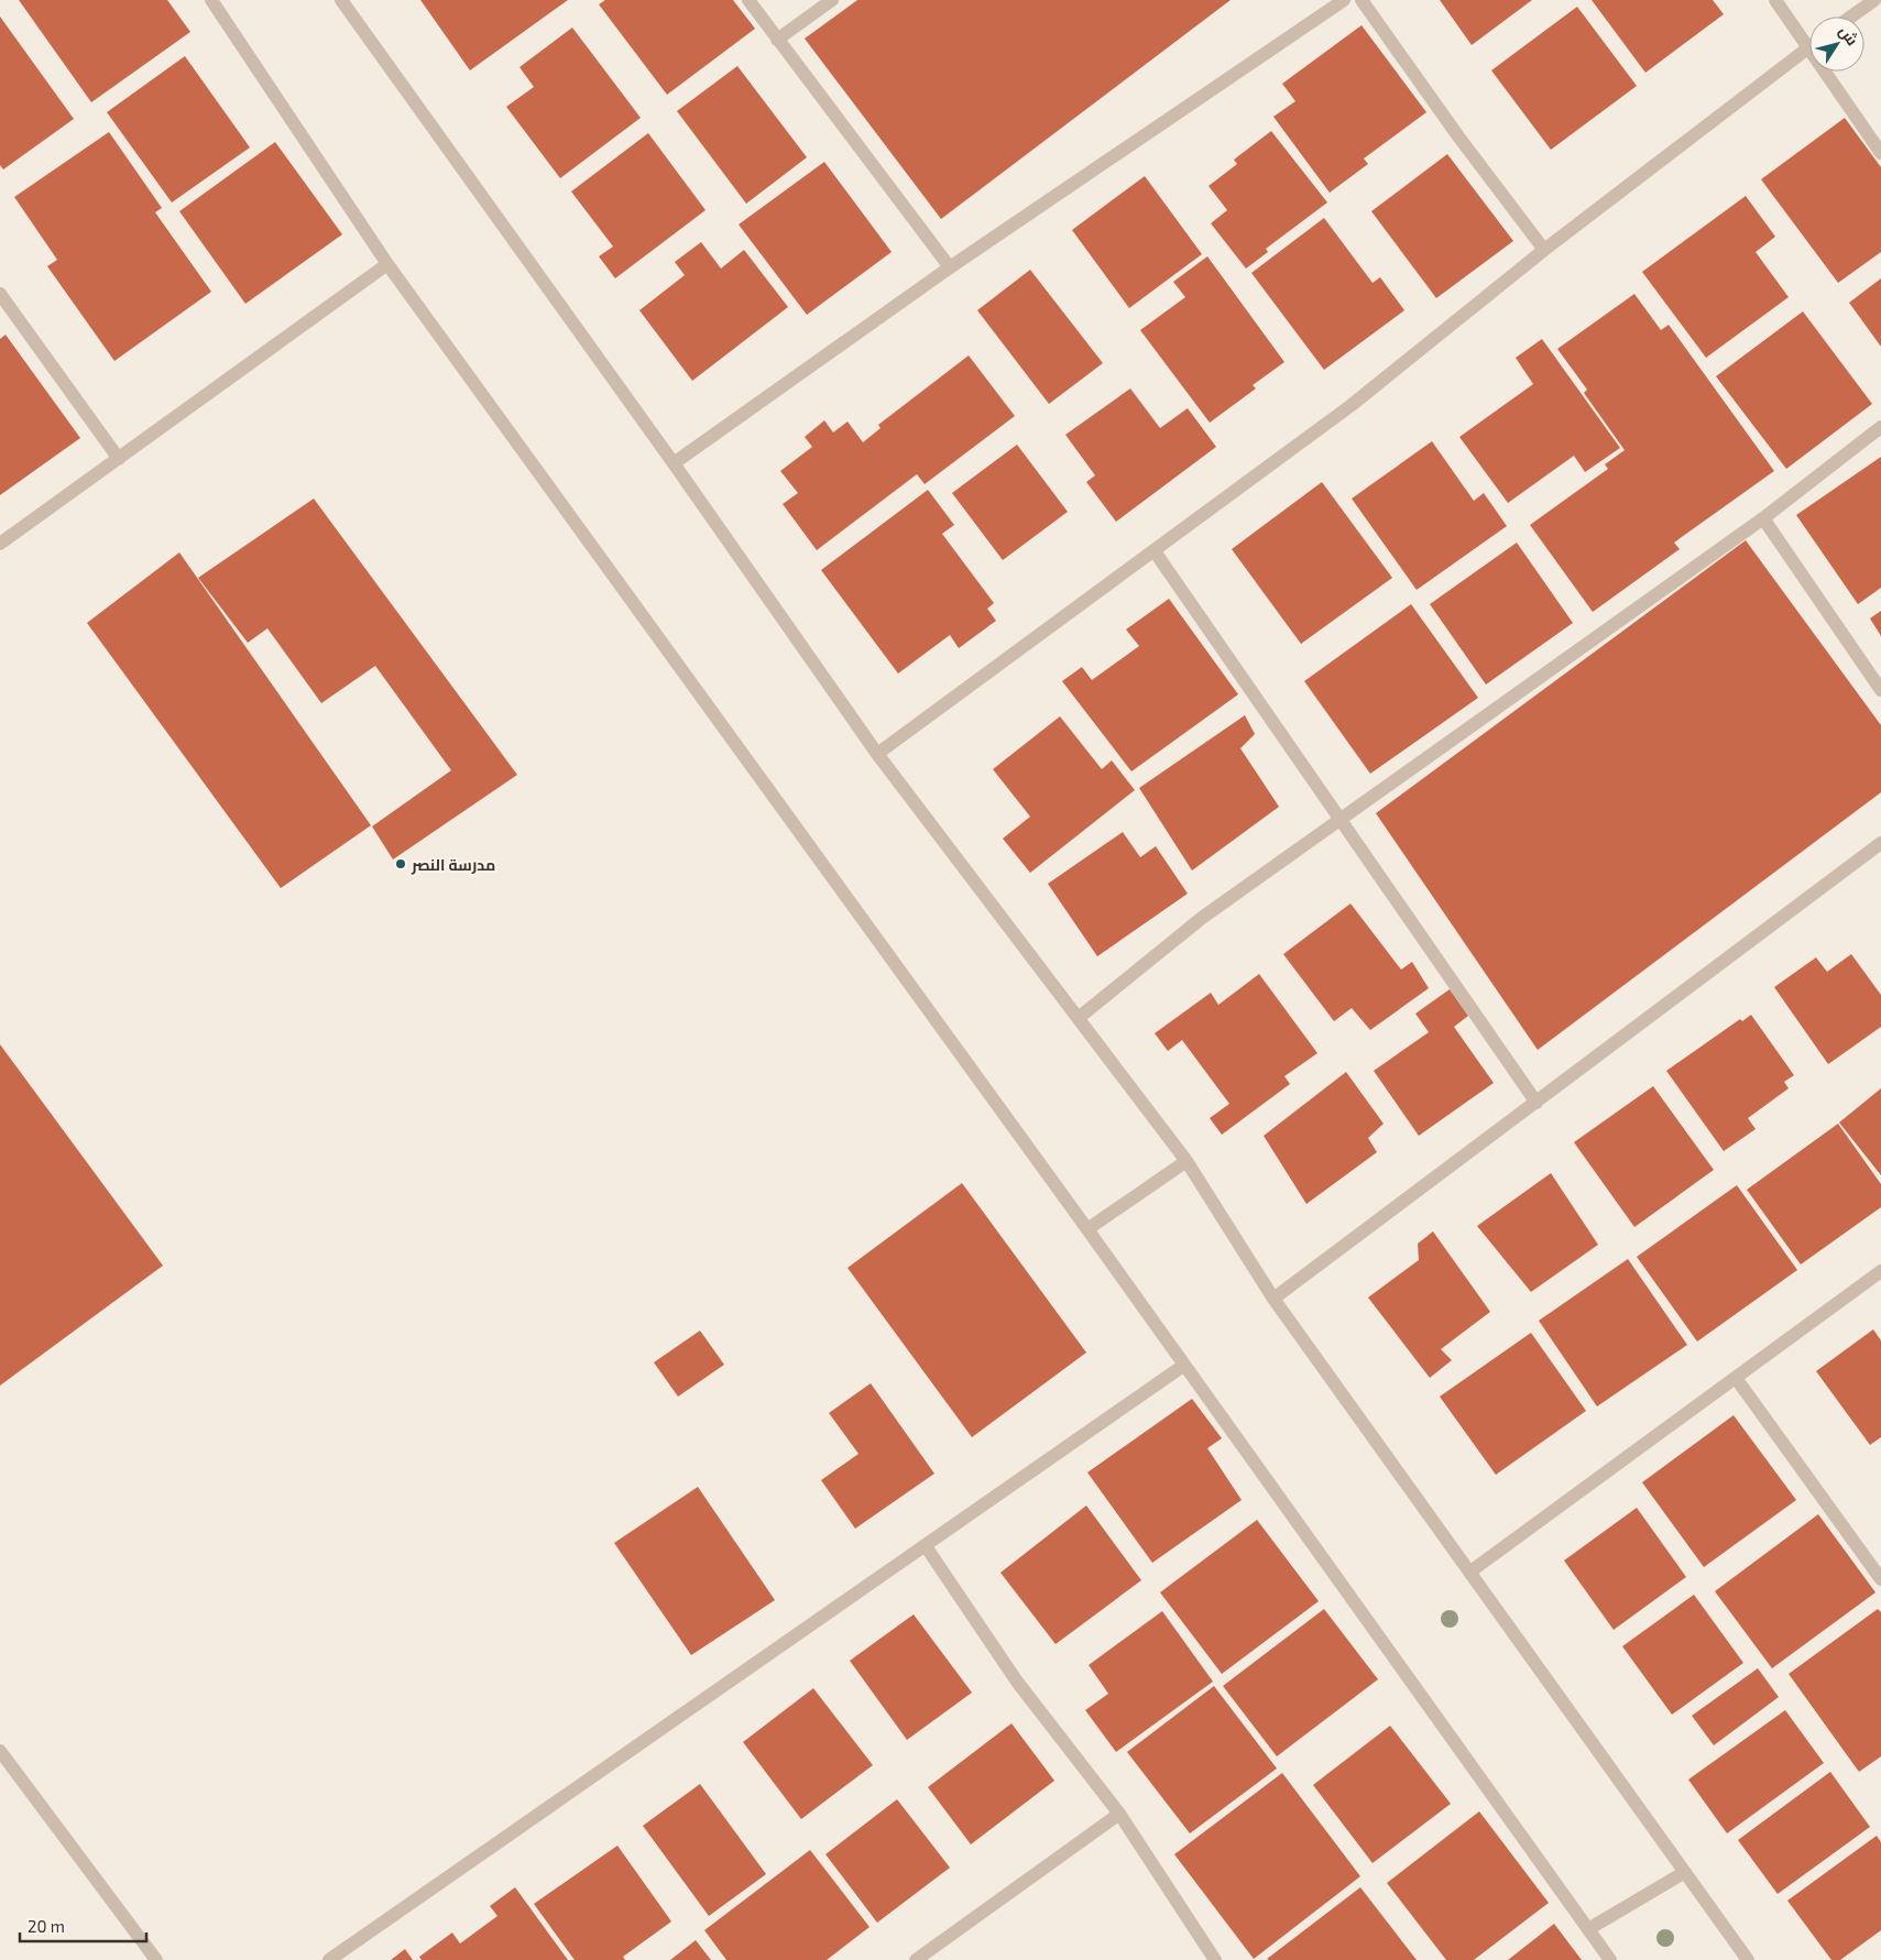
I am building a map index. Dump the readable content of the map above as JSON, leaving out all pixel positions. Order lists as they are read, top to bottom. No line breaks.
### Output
{"places":["مدرسة النصر"],"scale_bar":"20 m","north":"top right"}
